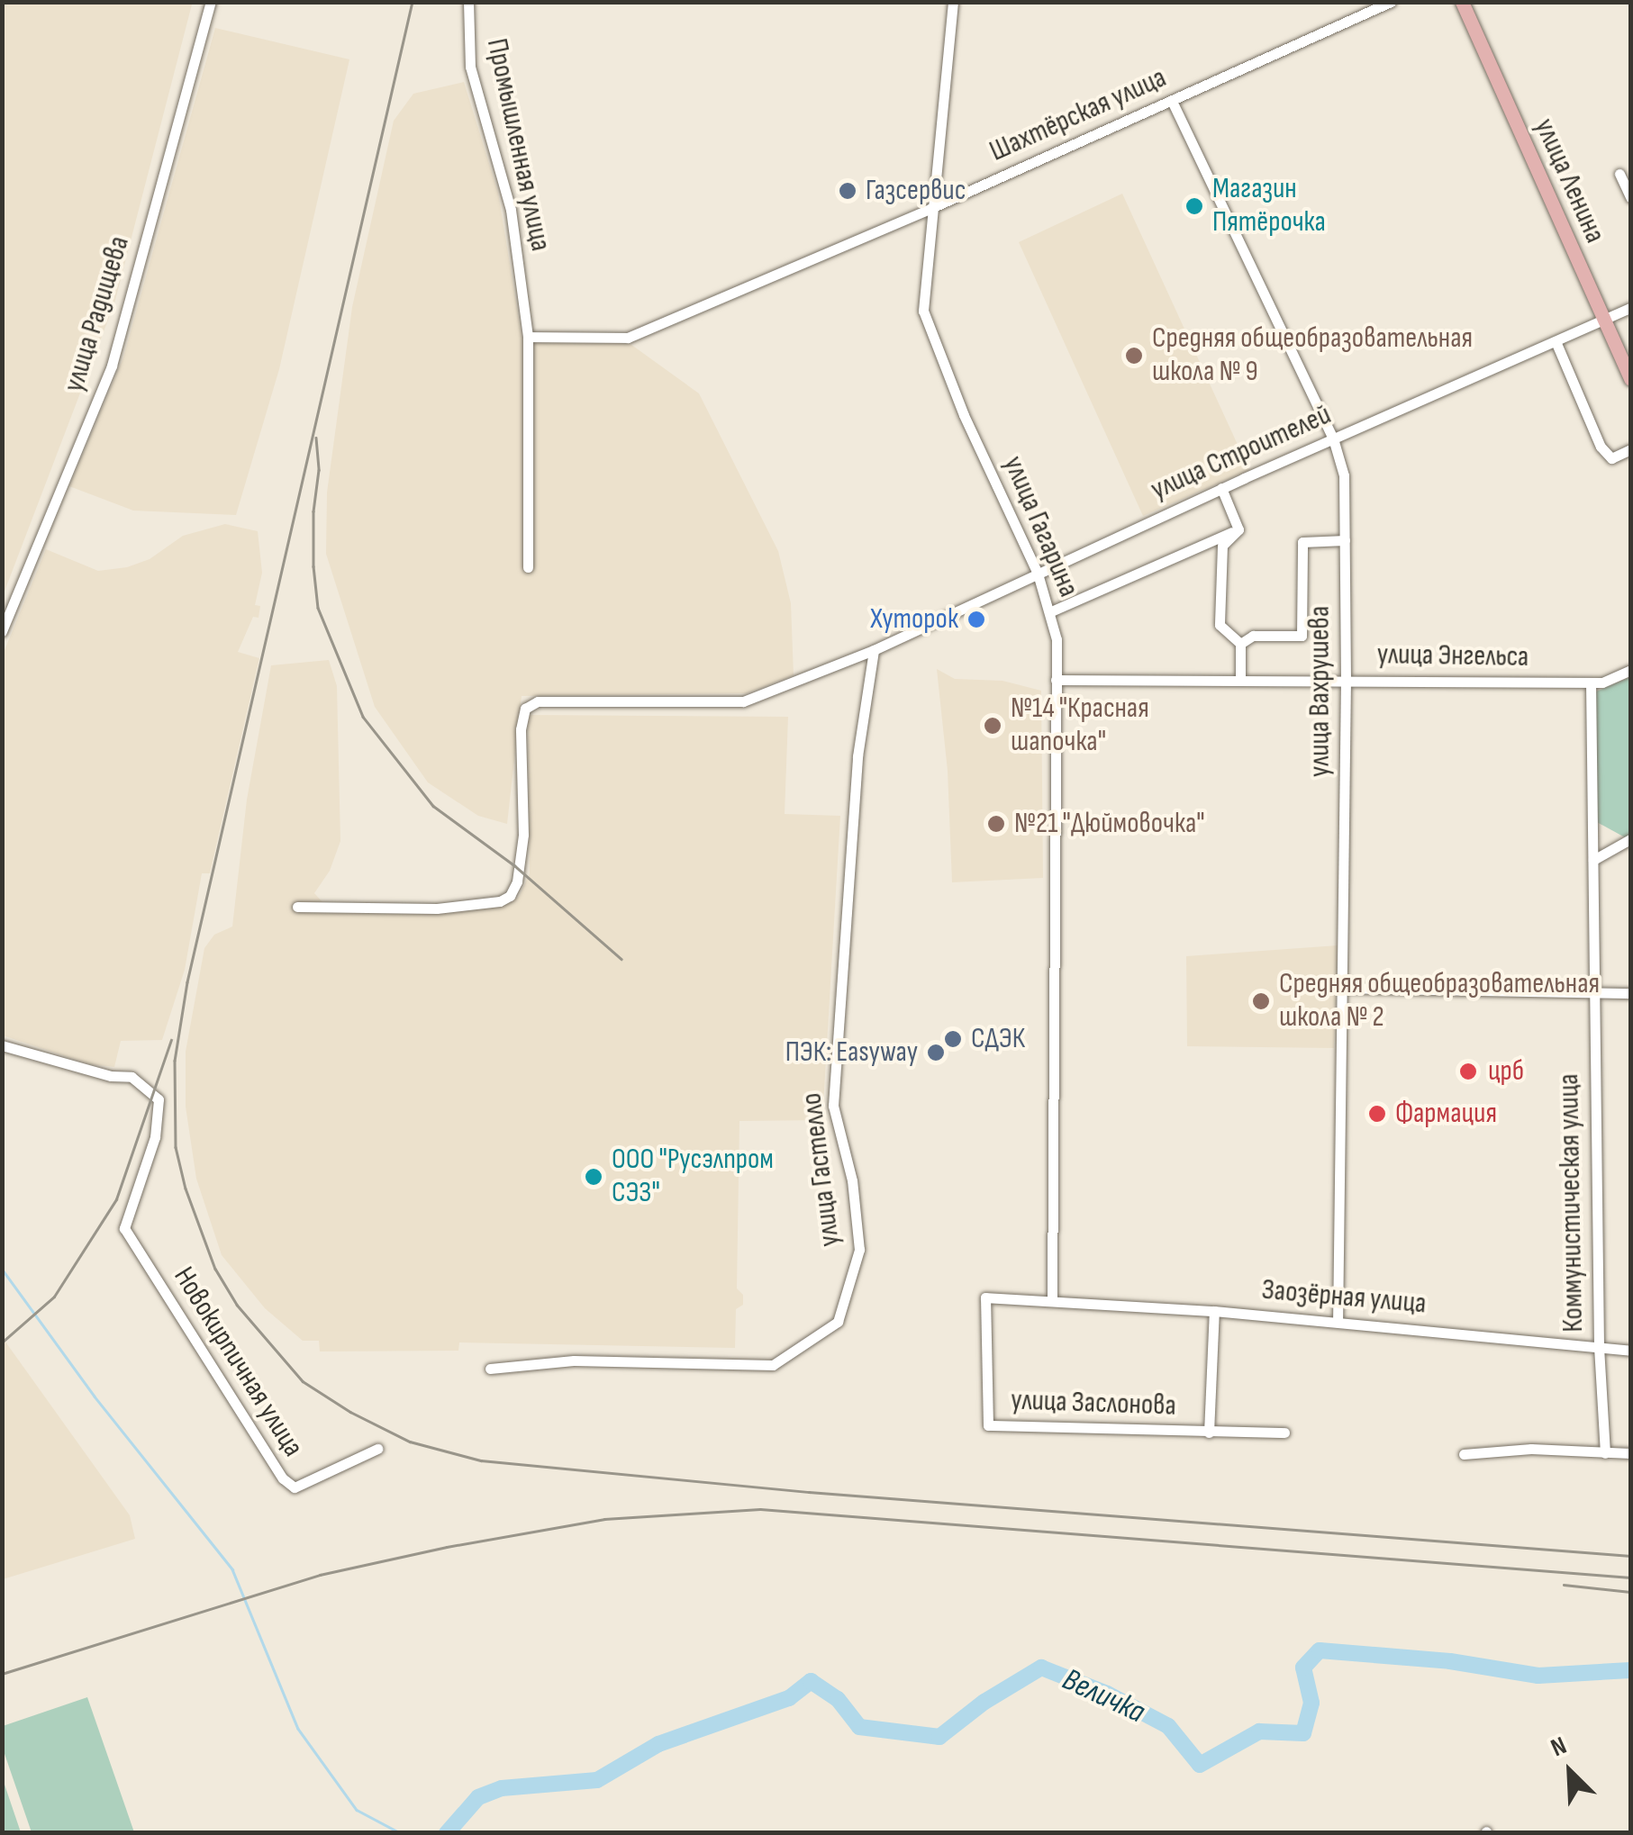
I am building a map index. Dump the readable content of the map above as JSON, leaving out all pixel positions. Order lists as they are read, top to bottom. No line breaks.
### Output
{"streets":{"main road":["улица Ленина"],"street":["Шахтёрская улица","Промышленная улица","улица Радищева","улица Строителей","улица Гагарина","улица Энгельса","улица Вахрушева","улица Гастелло","Коммунистическая улица","Заозёрная улица","Новокирпичная улица","улица Заслонова"]},"crossings":[["Шахтёрская улица","Промышленная улица"],["Шахтёрская улица","улица Гагарина"],["Шахтёрская улица","улица Вахрушева"],["улица Ленина","улица Строителей"],["улица Строителей","улица Гагарина"],["улица Строителей","улица Вахрушева"],["улица Строителей","улица Гастелло"],["улица Гагарина","улица Энгельса"],["улица Гагарина","Заозёрная улица"],["улица Гагарина","улица Заслонова"],["улица Энгельса","улица Вахрушева"],["улица Энгельса","Коммунистическая улица"],["улица Вахрушева","Заозёрная улица"],["Коммунистическая улица","Заозёрная улица"],["Заозёрная улица","улица Заслонова"]],"water":["Величка"],"places":["Газсервис","Магазин Пятёрочка","Средняя общеобразовательная школа № 9","Хуторок","№14 \"Красная шапочка\"","№21 \"Дюймовочка\"","Средняя общеобразовательная школа № 2","СДЭК","ПЭК: Easyway","црб","Фармация","ООО \"Русэлпром СЭЗ\""],"north":"top left"}
